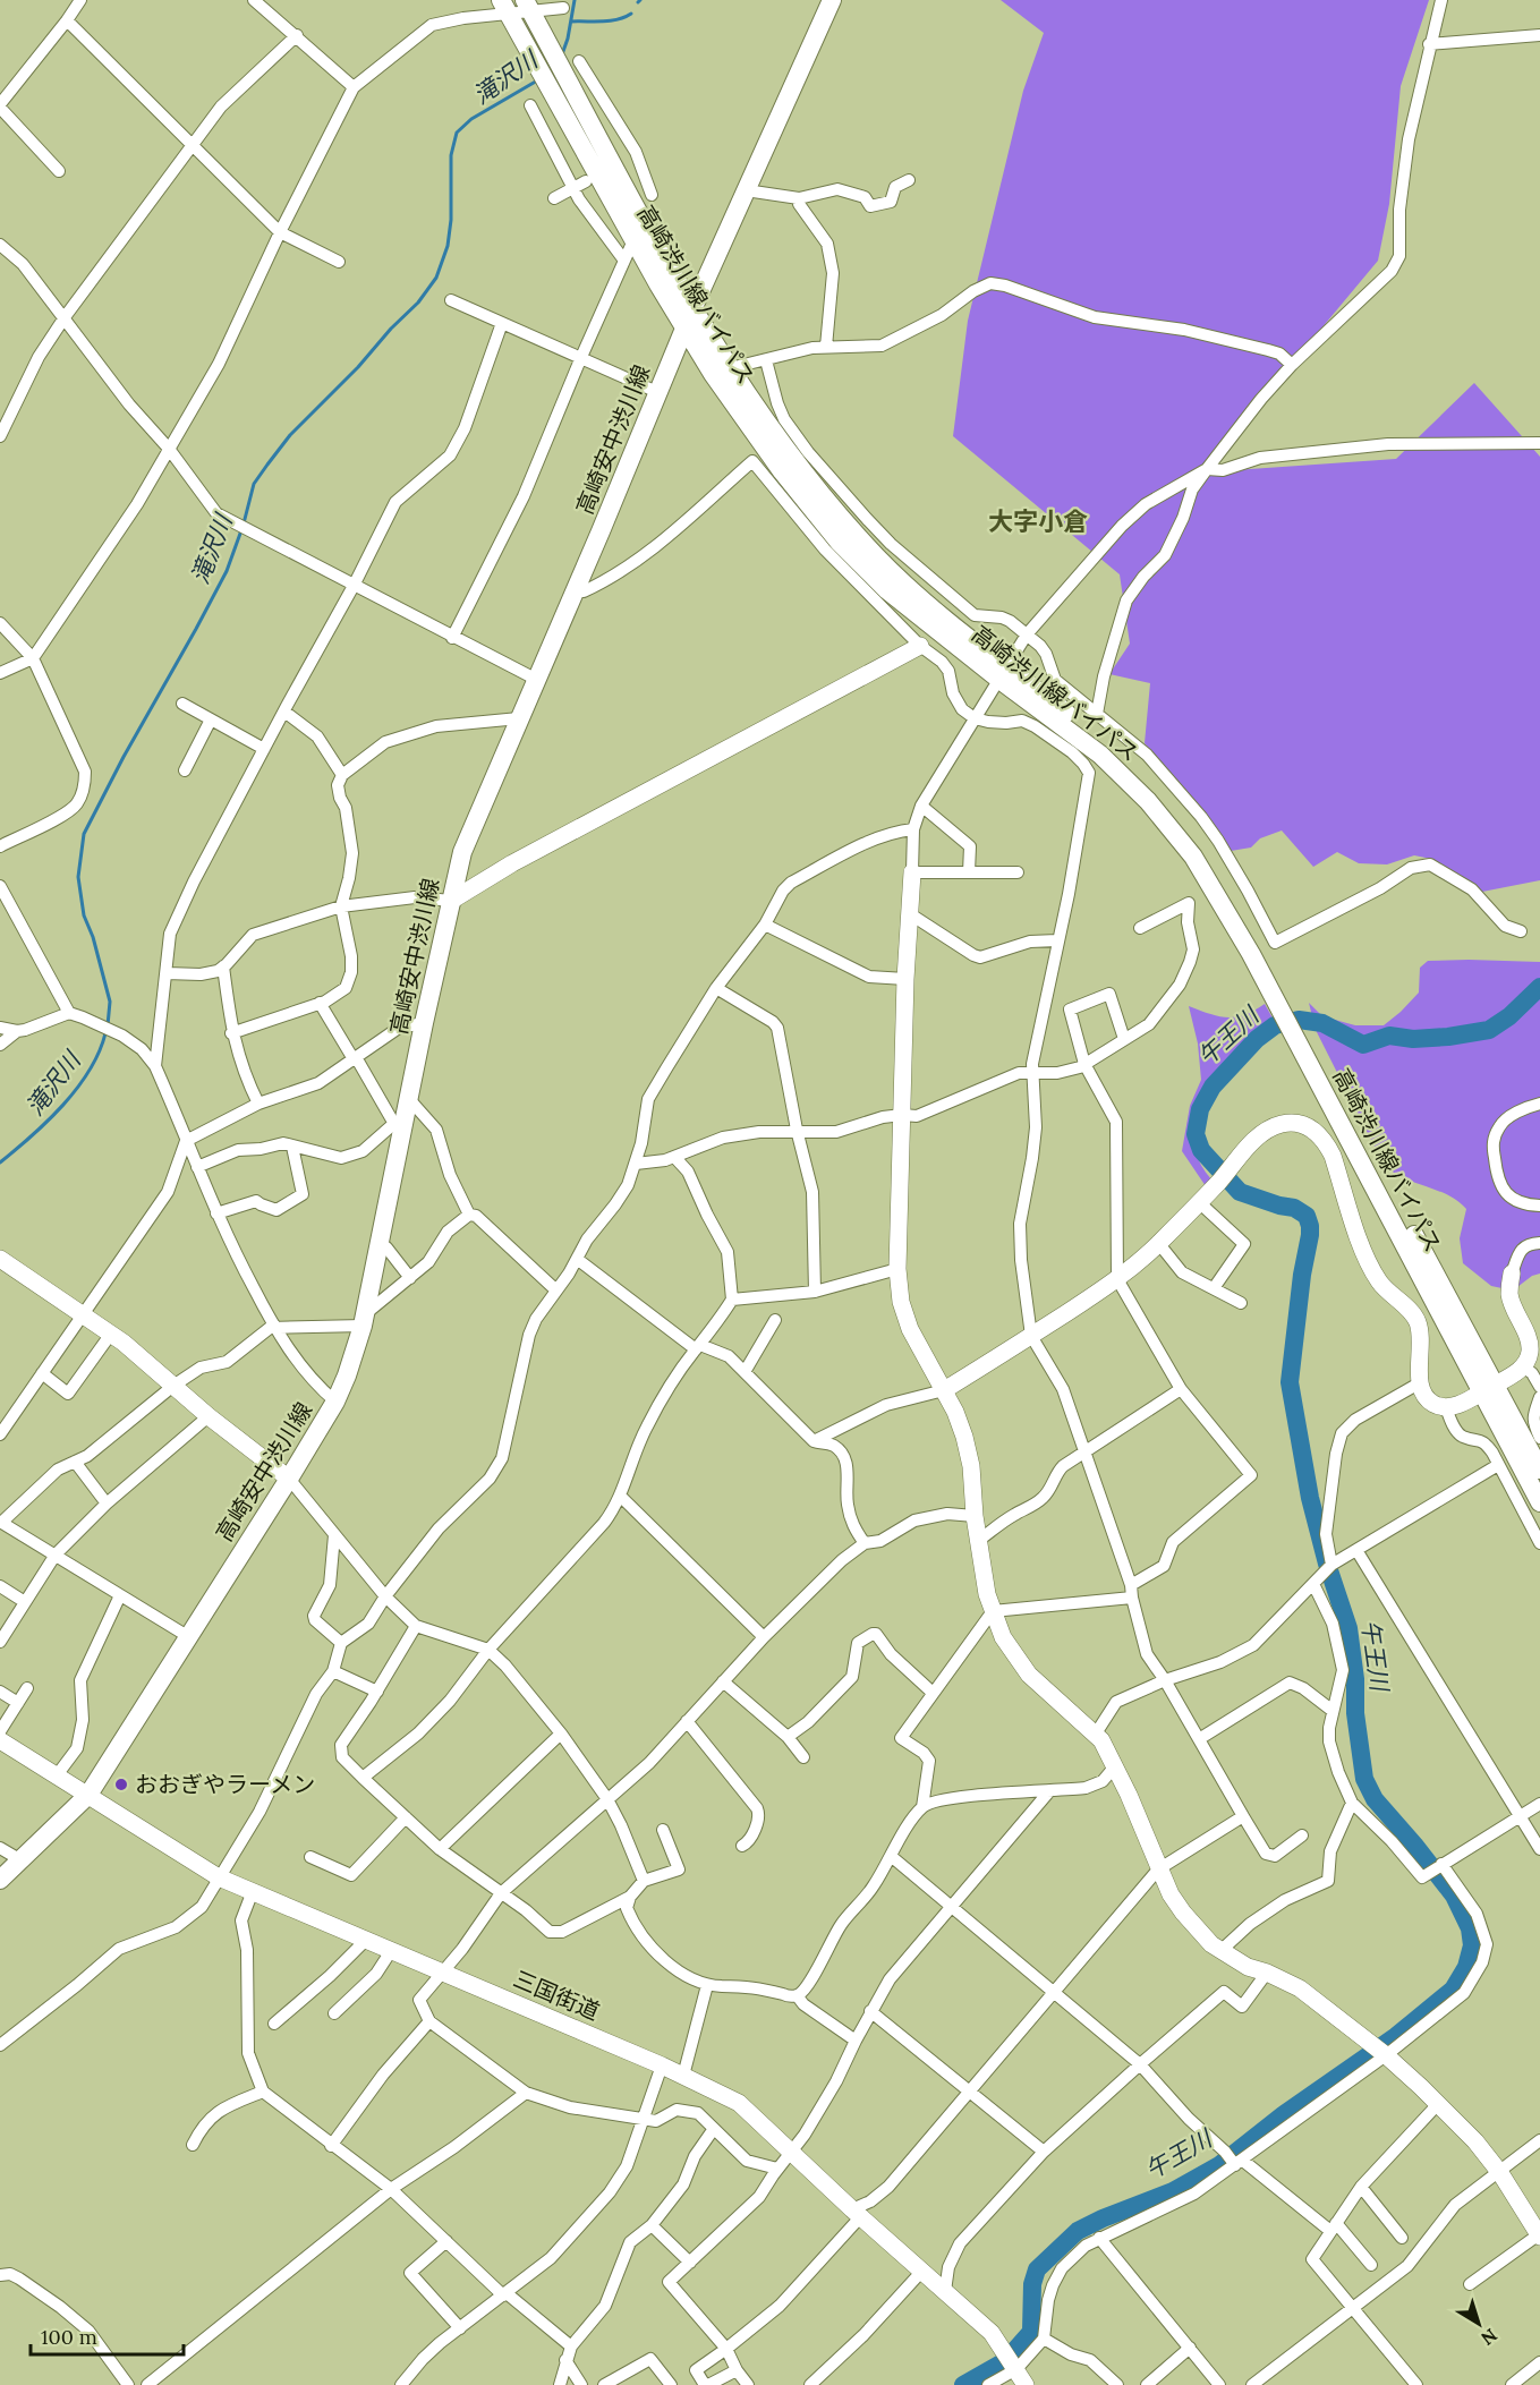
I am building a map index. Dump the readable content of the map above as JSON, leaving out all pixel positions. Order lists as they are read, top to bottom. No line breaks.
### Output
{"streets":{"main road":["高崎渋川線バイパス","高崎安中渋川線"],"street":["三国街道"]},"crossings":[["高崎渋川線バイパス","高崎安中渋川線"],["高崎安中渋川線","三国街道"]],"districts":["大字小倉"],"water":["滝沢川","午王川"],"places":["おおぎやラーメン"],"scale_bar":"100 m","north":"bottom right"}
